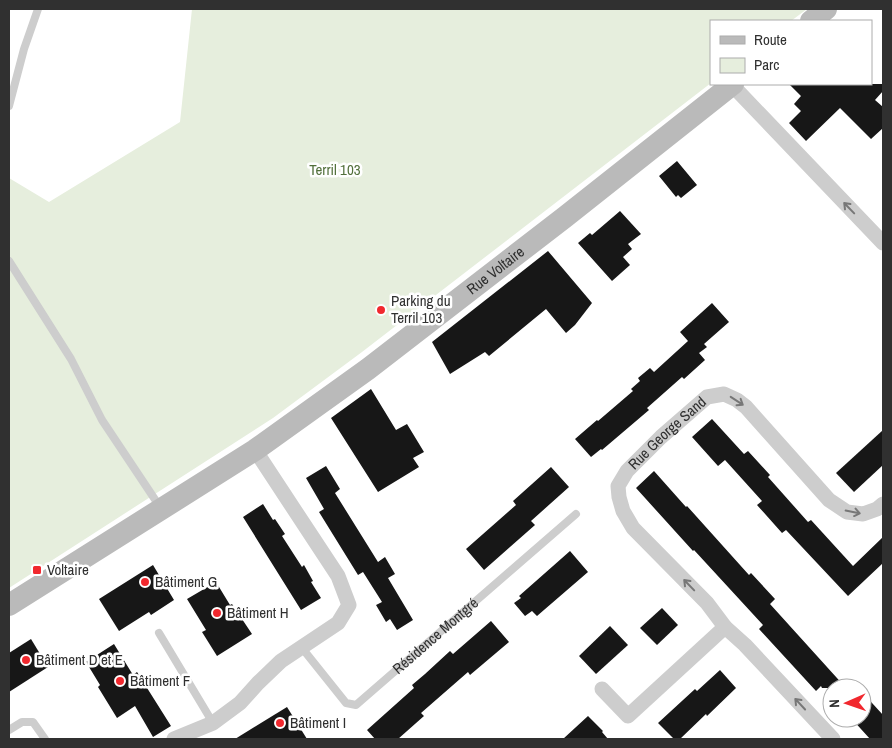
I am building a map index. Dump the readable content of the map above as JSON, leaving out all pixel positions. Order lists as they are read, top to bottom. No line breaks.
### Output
{"streets":{"street":["Rue Voltaire","Rue George Sand"],"lane":["Résidence Montgré"]},"parks":["Terril 103"],"places":{"other":["Parking du Terril 103","Bâtiment G","Bâtiment H","Bâtiment D et E","Bâtiment F","Bâtiment I"],"transit":["Voltaire"]},"legend":["Route","Parc"],"north":"left"}
